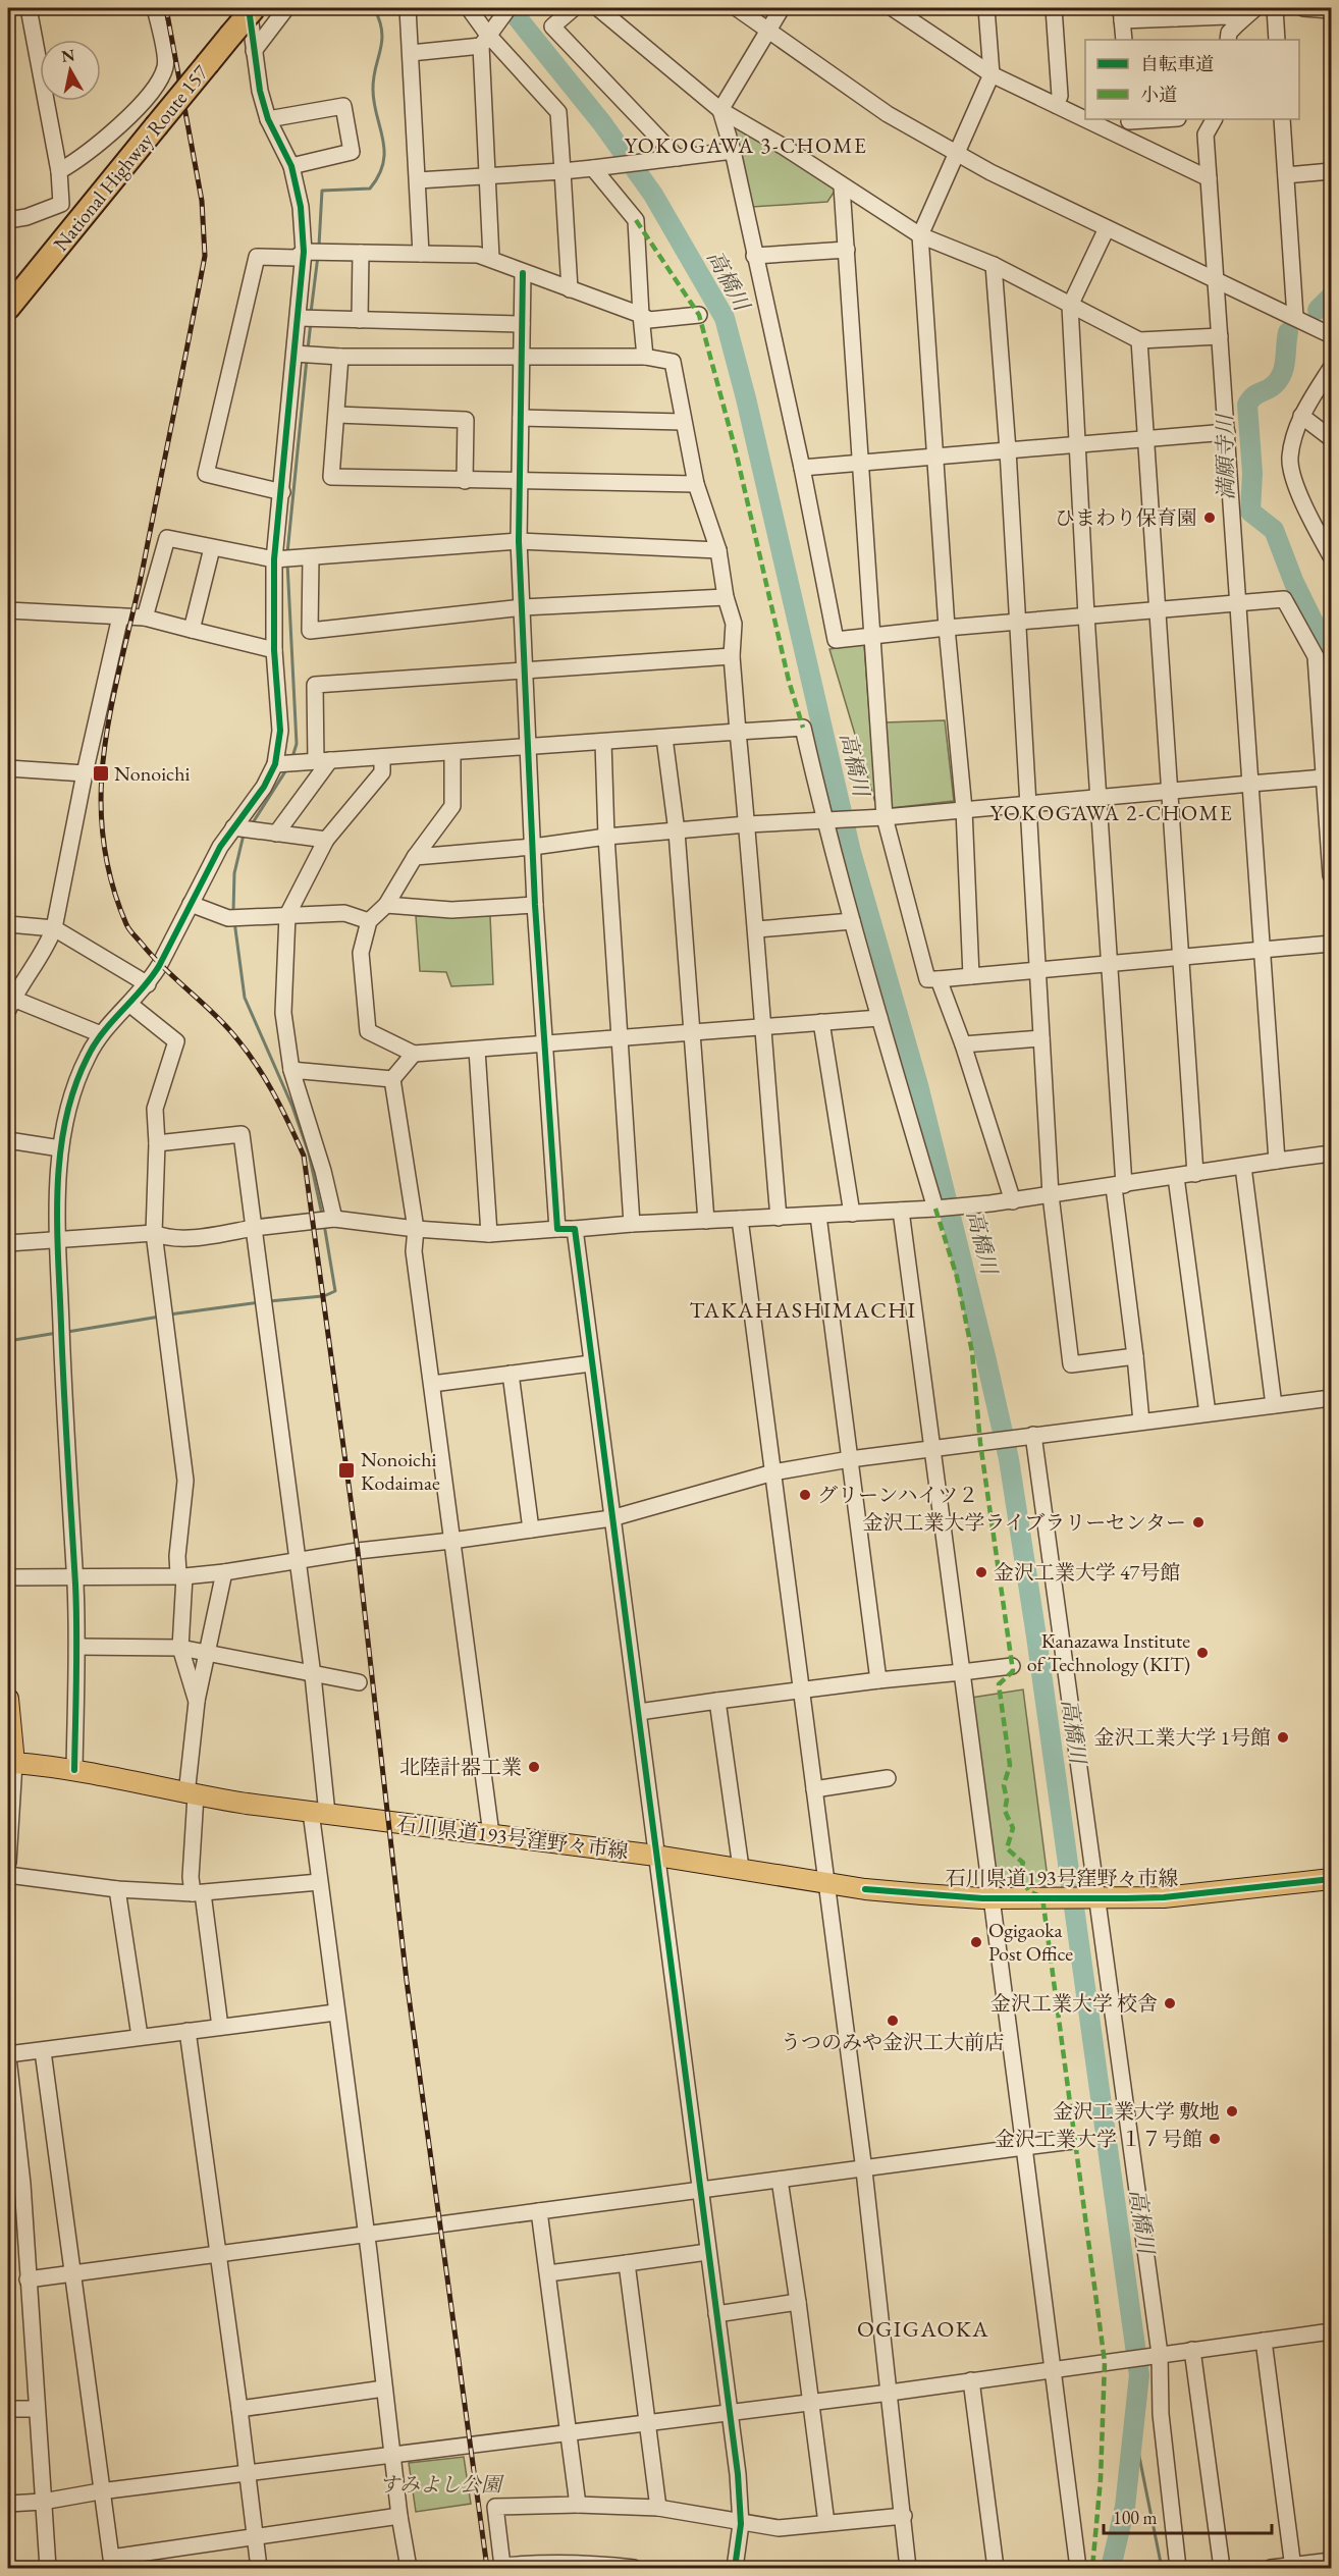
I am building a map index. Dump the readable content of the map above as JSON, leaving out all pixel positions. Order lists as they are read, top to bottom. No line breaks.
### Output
{"streets":{"highway":["National Highway Route 157"],"main road":["石川県道193号窪野々市線"]},"districts":["YOKOGAWA 3-CHOME","YOKOGAWA 2-CHOME","TAKAHASHIMACHI","OGIGAOKA"],"water":["高橋川","満願寺川"],"parks":["すみよし公園"],"places":{"other":["ひまわり保育園","グリーンハイツ２","金沢工業大学ライブラリーセンター","金沢工業大学 47号館","Kanazawa Institute of Technology (KIT)","金沢工業大学 1号館","北陸計器工業","Ogigaoka Post Office","金沢工業大学 校舎","うつのみや金沢工大前店","金沢工業大学 敷地","金沢工業大学 １７号館"],"transit":["Nonoichi","Nonoichi Kodaimae"]},"legend":["自転車道","小道"],"scale_bar":"100 m","north":"top"}
